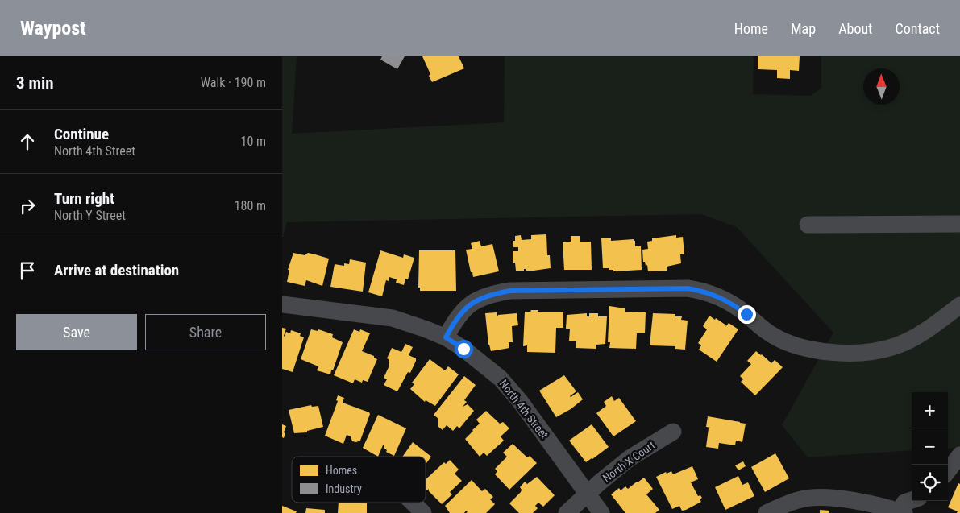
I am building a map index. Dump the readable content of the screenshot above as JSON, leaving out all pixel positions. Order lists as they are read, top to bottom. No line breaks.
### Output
{"streets":{"street":["North 4th Street","North X Court"]},"crossings":[["North 4th Street","North X Court"]],"legend":["Homes","Industry"],"north":"top","page":{"header":"Waypost","nav":["Home","Map","About","Contact"],"heading":["3 min","Walk · 190 m"],"list":[["Continue","North 4th Street","10 m"],["Turn right","North Y Street","180 m"],"Arrive at destination"],"buttons":["Save","Share"],"map_buttons":["+","−"]}}
